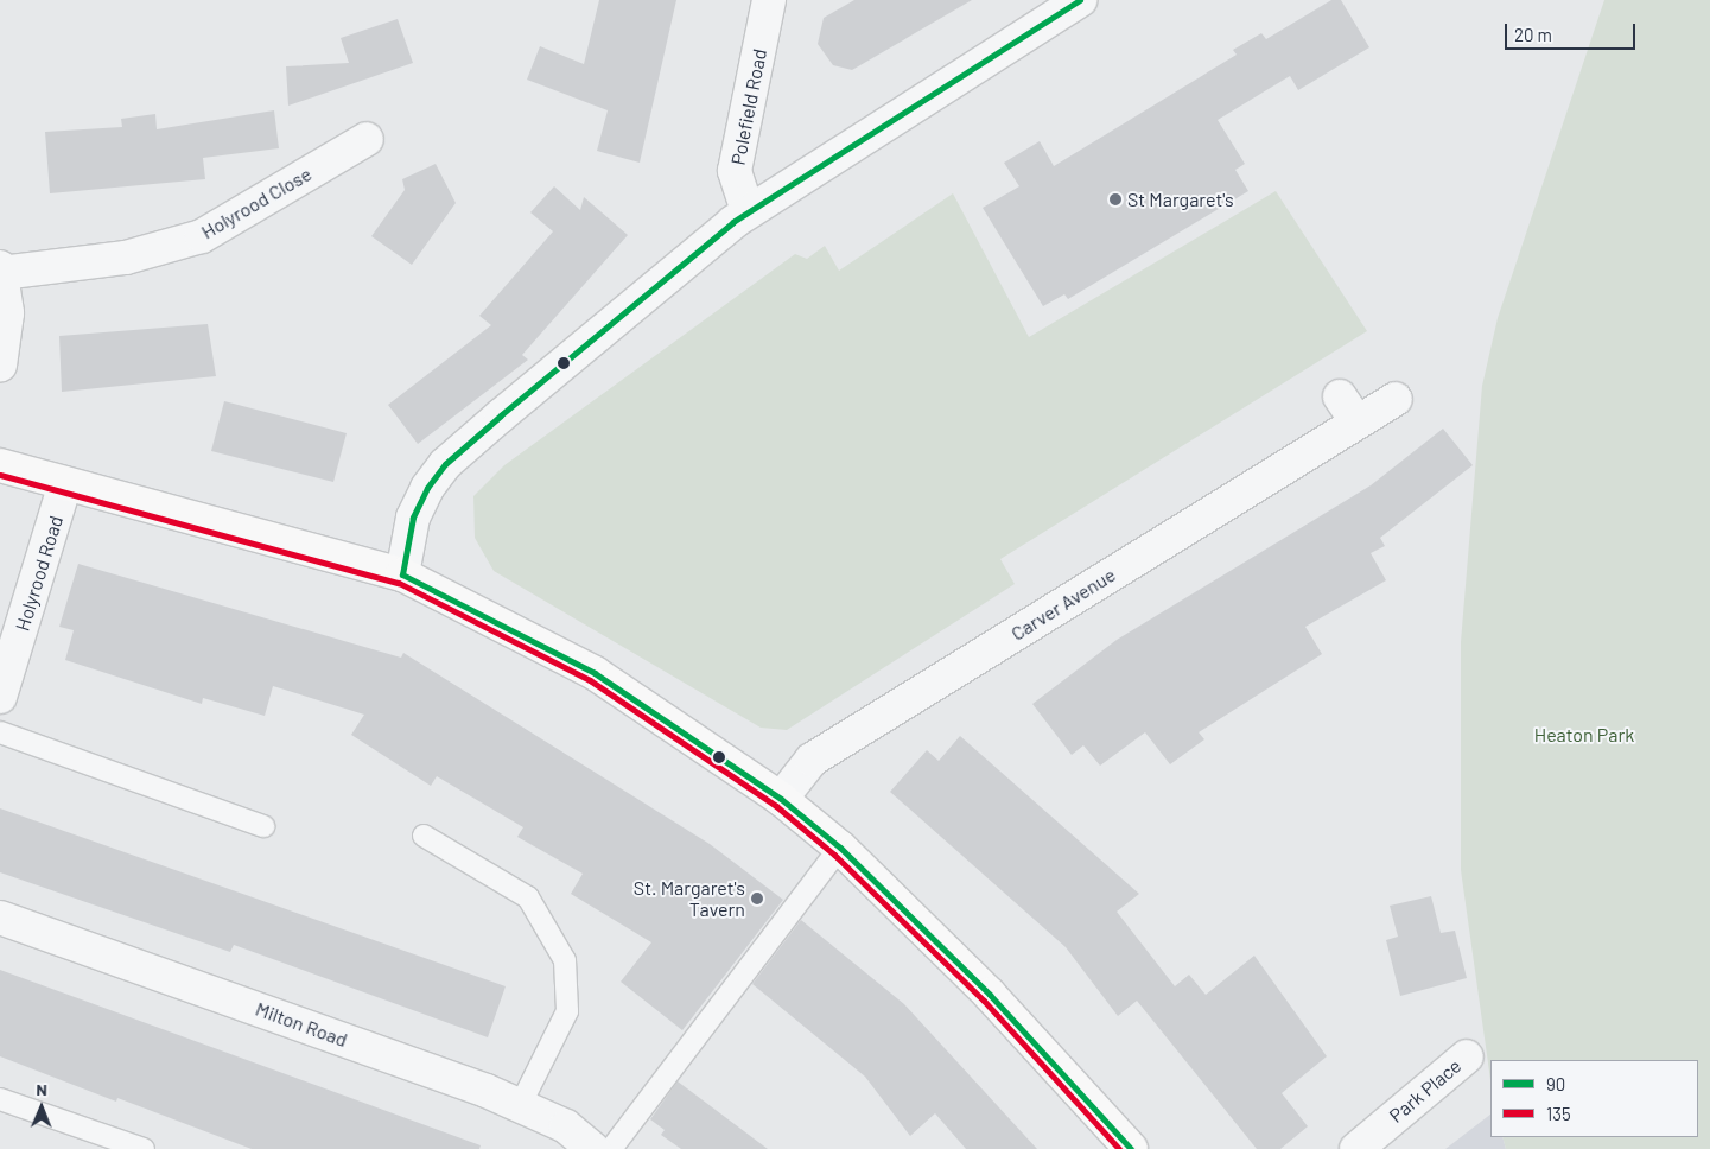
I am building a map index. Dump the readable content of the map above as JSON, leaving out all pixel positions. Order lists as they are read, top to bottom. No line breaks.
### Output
{"streets":{"street":["Polefield Road","Holyrood Close","Holyrood Road","Carver Avenue","Milton Road","Park Place"]},"parks":["Heaton Park"],"places":["St Margaret's","St. Margaret's Tavern"],"lines":["transit line 90","transit line 135"],"legend":["90","135"],"scale_bar":"20 m","north":"top"}
